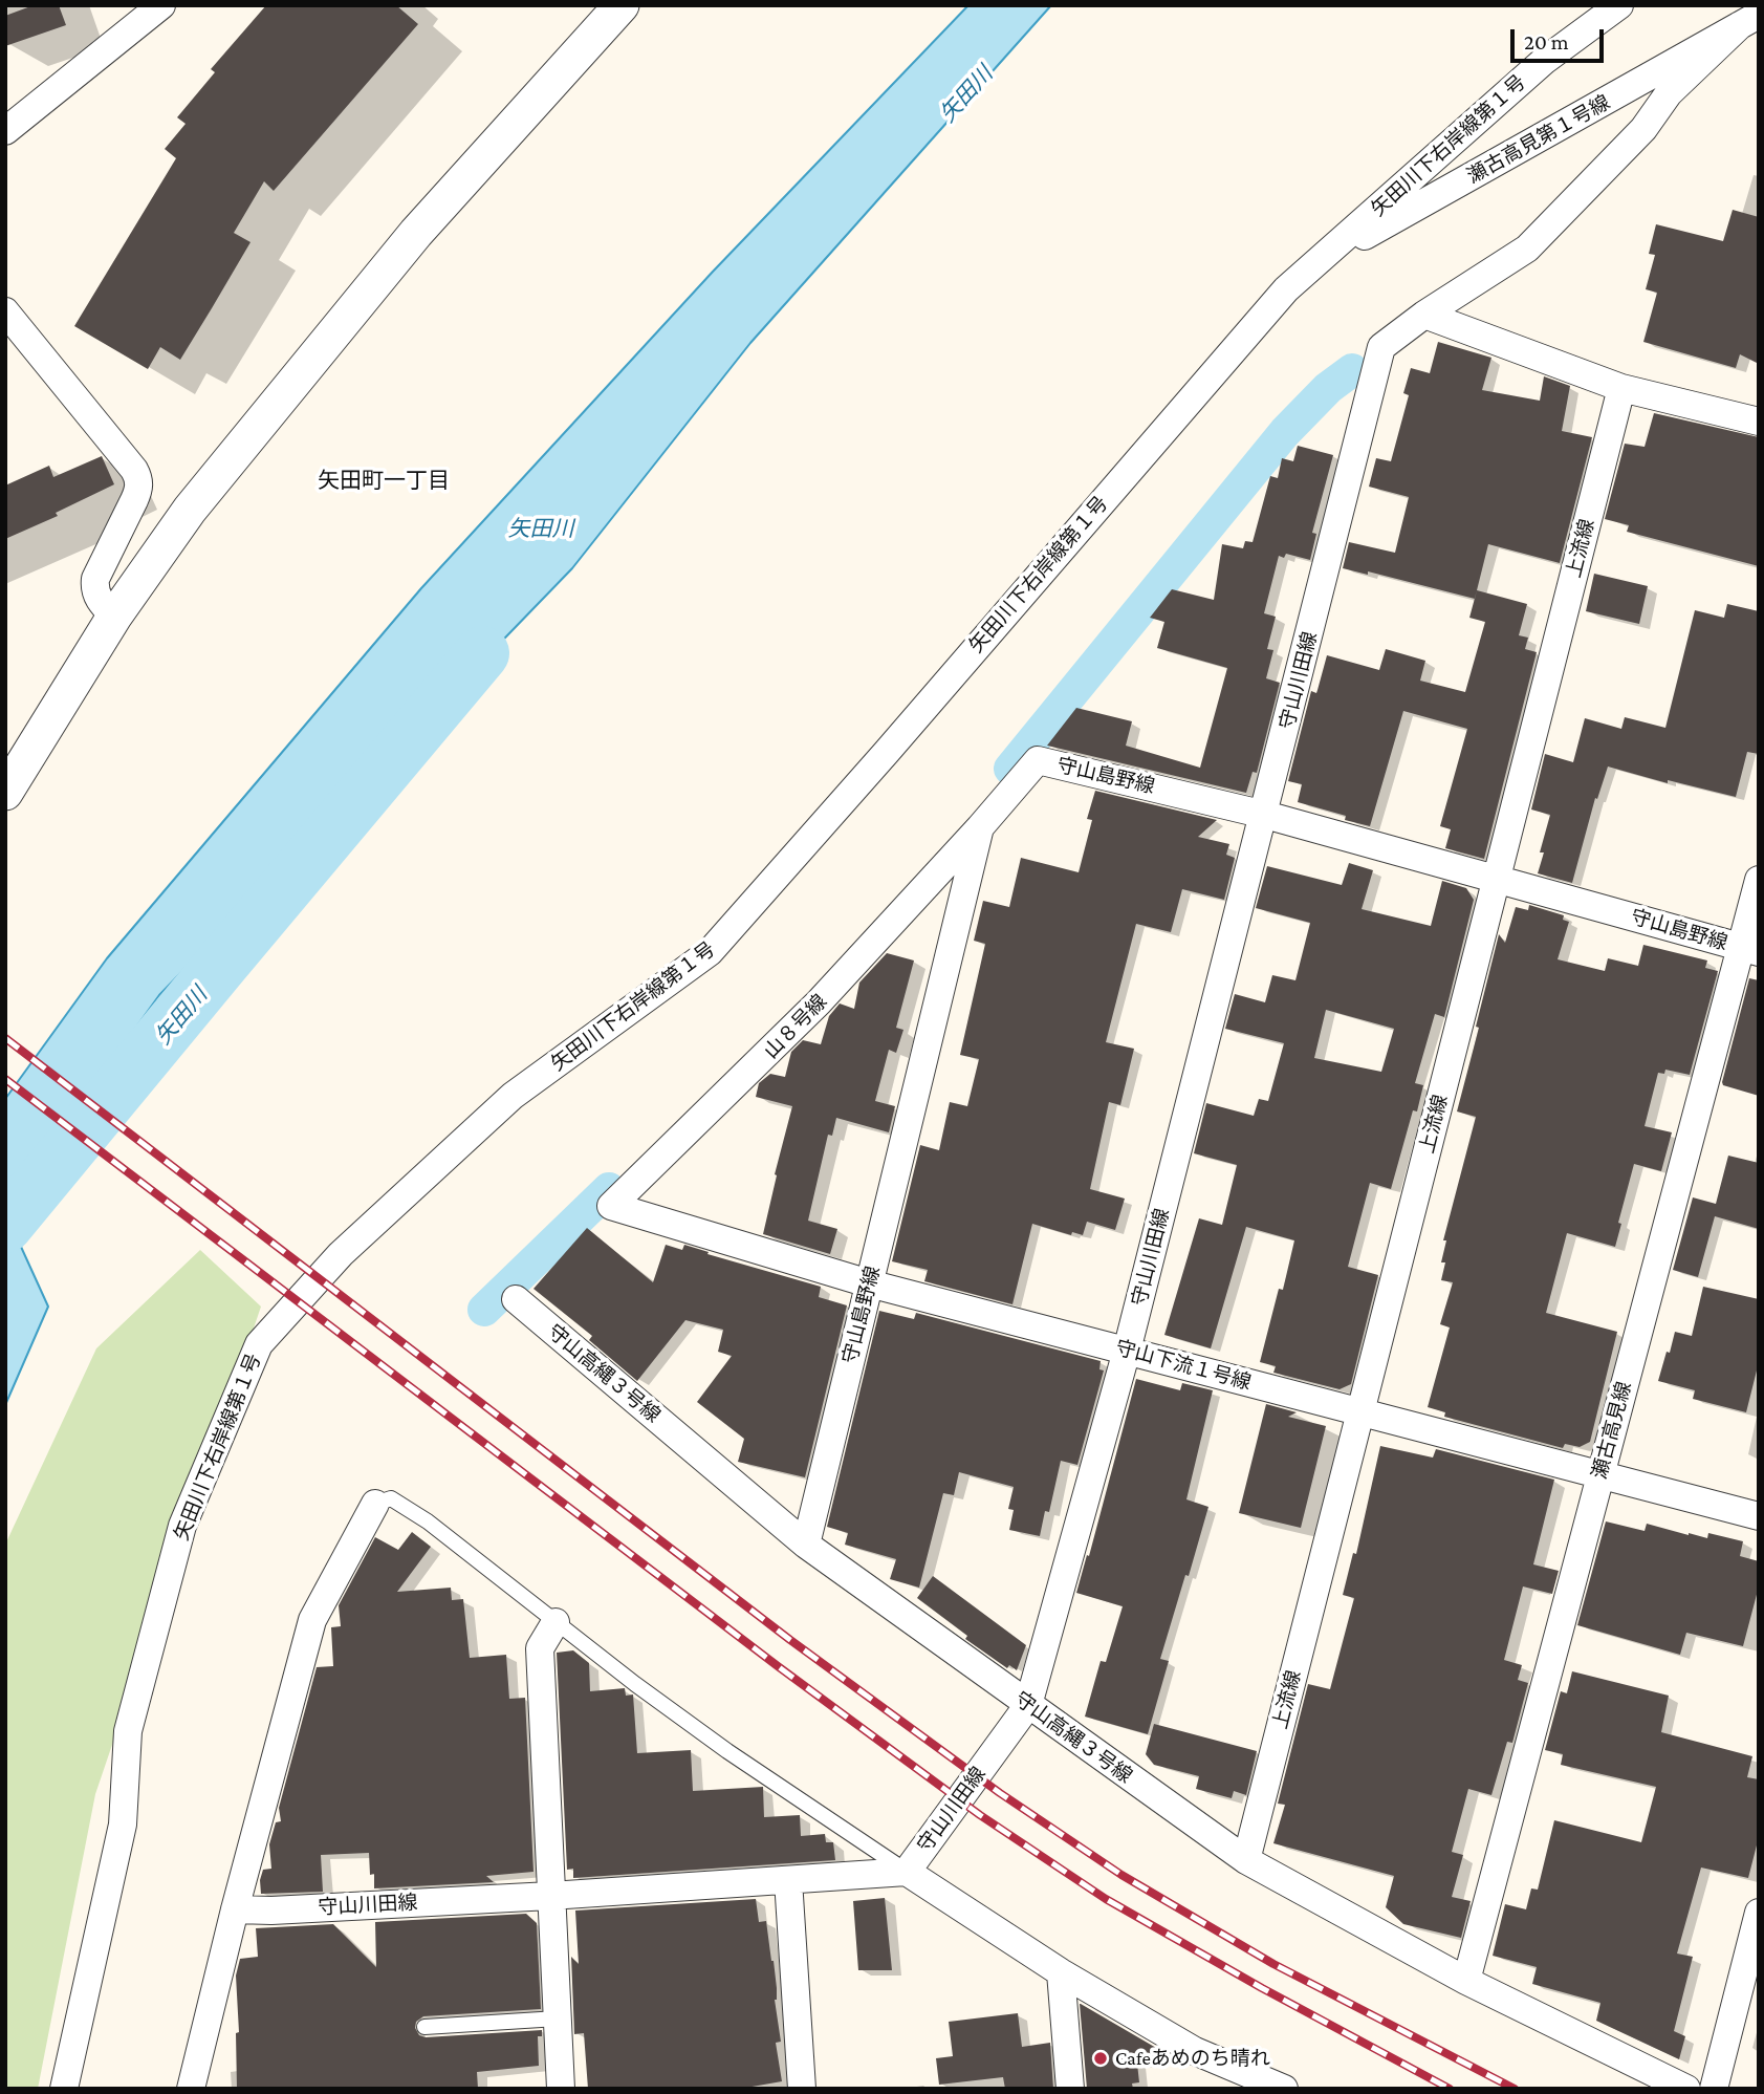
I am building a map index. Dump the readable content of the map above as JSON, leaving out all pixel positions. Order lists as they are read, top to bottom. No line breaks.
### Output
{"streets":{"street":["瀬古高見第１号線","矢田川下右岸線第１号","上流線","守山川田線","守山島野線","山８号線","守山下流１号線","守山高縄３号線","瀬古高見線"]},"crossings":[["瀬古高見第１号線","矢田川下右岸線第１号"],["瀬古高見第１号線","守山川田線"],["上流線","守山島野線"],["上流線","守山下流１号線"],["上流線","守山高縄３号線"],["守山川田線","守山島野線"],["守山川田線","守山下流１号線"],["守山川田線","守山高縄３号線"],["守山島野線","山８号線"],["守山島野線","守山下流１号線"],["守山島野線","守山高縄３号線"],["守山島野線","瀬古高見線"],["山８号線","守山下流１号線"],["守山下流１号線","瀬古高見線"],["守山高縄３号線","瀬古高見線"]],"districts":["矢田町一丁目"],"water":["矢田川"],"places":["Cafeあめのち晴れ"],"scale_bar":"20 m"}
